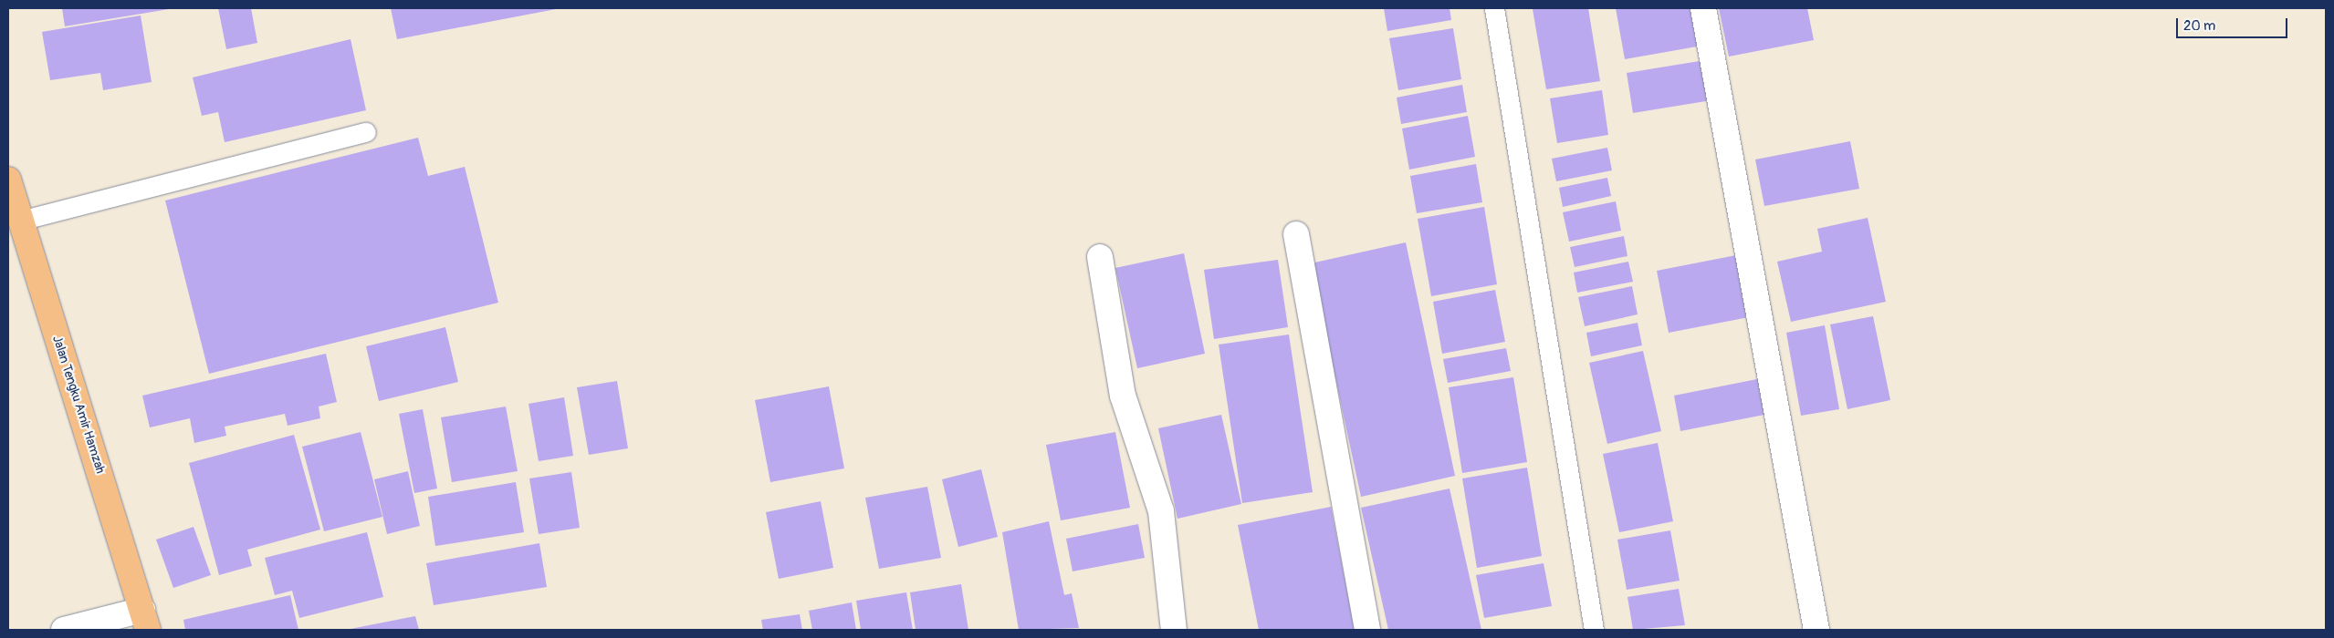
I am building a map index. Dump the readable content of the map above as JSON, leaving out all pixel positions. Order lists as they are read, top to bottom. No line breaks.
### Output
{"streets":{"highway":["Jalan Tengku Amir Hamzah"]},"scale_bar":"20 m"}
